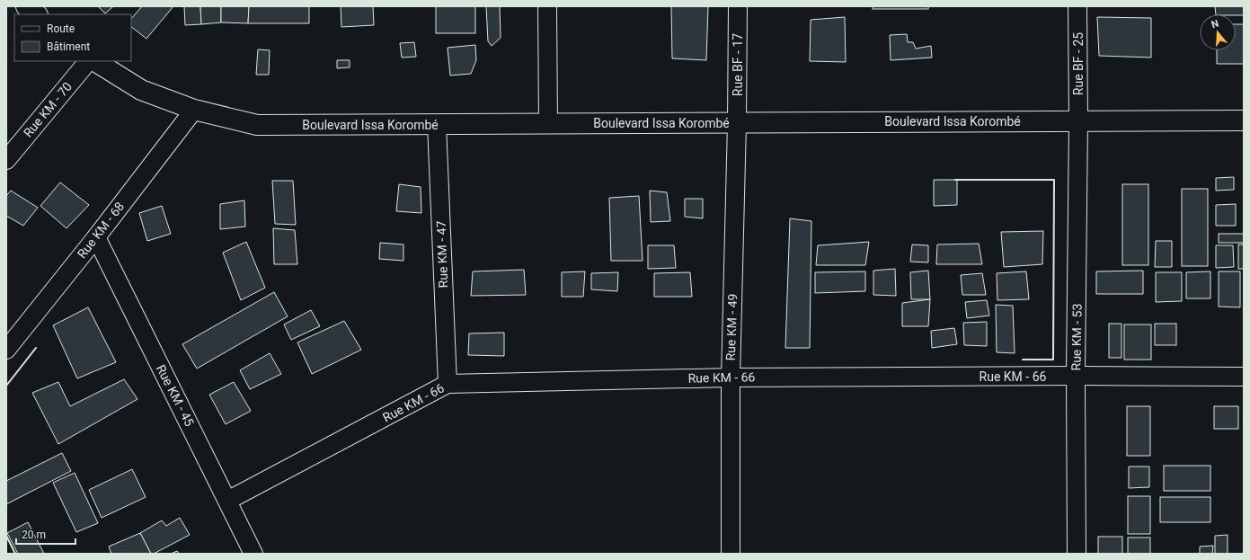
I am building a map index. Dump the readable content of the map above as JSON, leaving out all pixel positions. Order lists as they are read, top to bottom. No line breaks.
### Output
{"streets":{"street":["Rue BF - 25","Rue BF - 17","Rue KM - 70","Boulevard Issa Korombé","Rue KM - 68","Rue KM - 47","Rue KM - 49","Rue KM - 53","Rue KM - 66","Rue KM - 45"]},"crossings":[["Rue BF - 25","Boulevard Issa Korombé"],["Rue BF - 25","Rue KM - 53"],["Rue BF - 17","Boulevard Issa Korombé"],["Rue BF - 17","Rue KM - 49"],["Boulevard Issa Korombé","Rue KM - 68"],["Boulevard Issa Korombé","Rue KM - 47"],["Boulevard Issa Korombé","Rue KM - 49"],["Boulevard Issa Korombé","Rue KM - 53"],["Rue KM - 68","Rue KM - 45"],["Rue KM - 47","Rue KM - 66"],["Rue KM - 49","Rue KM - 66"],["Rue KM - 53","Rue KM - 66"],["Rue KM - 66","Rue KM - 45"]],"legend":["Route","Bâtiment"],"scale_bar":"20 m","north":"top"}
